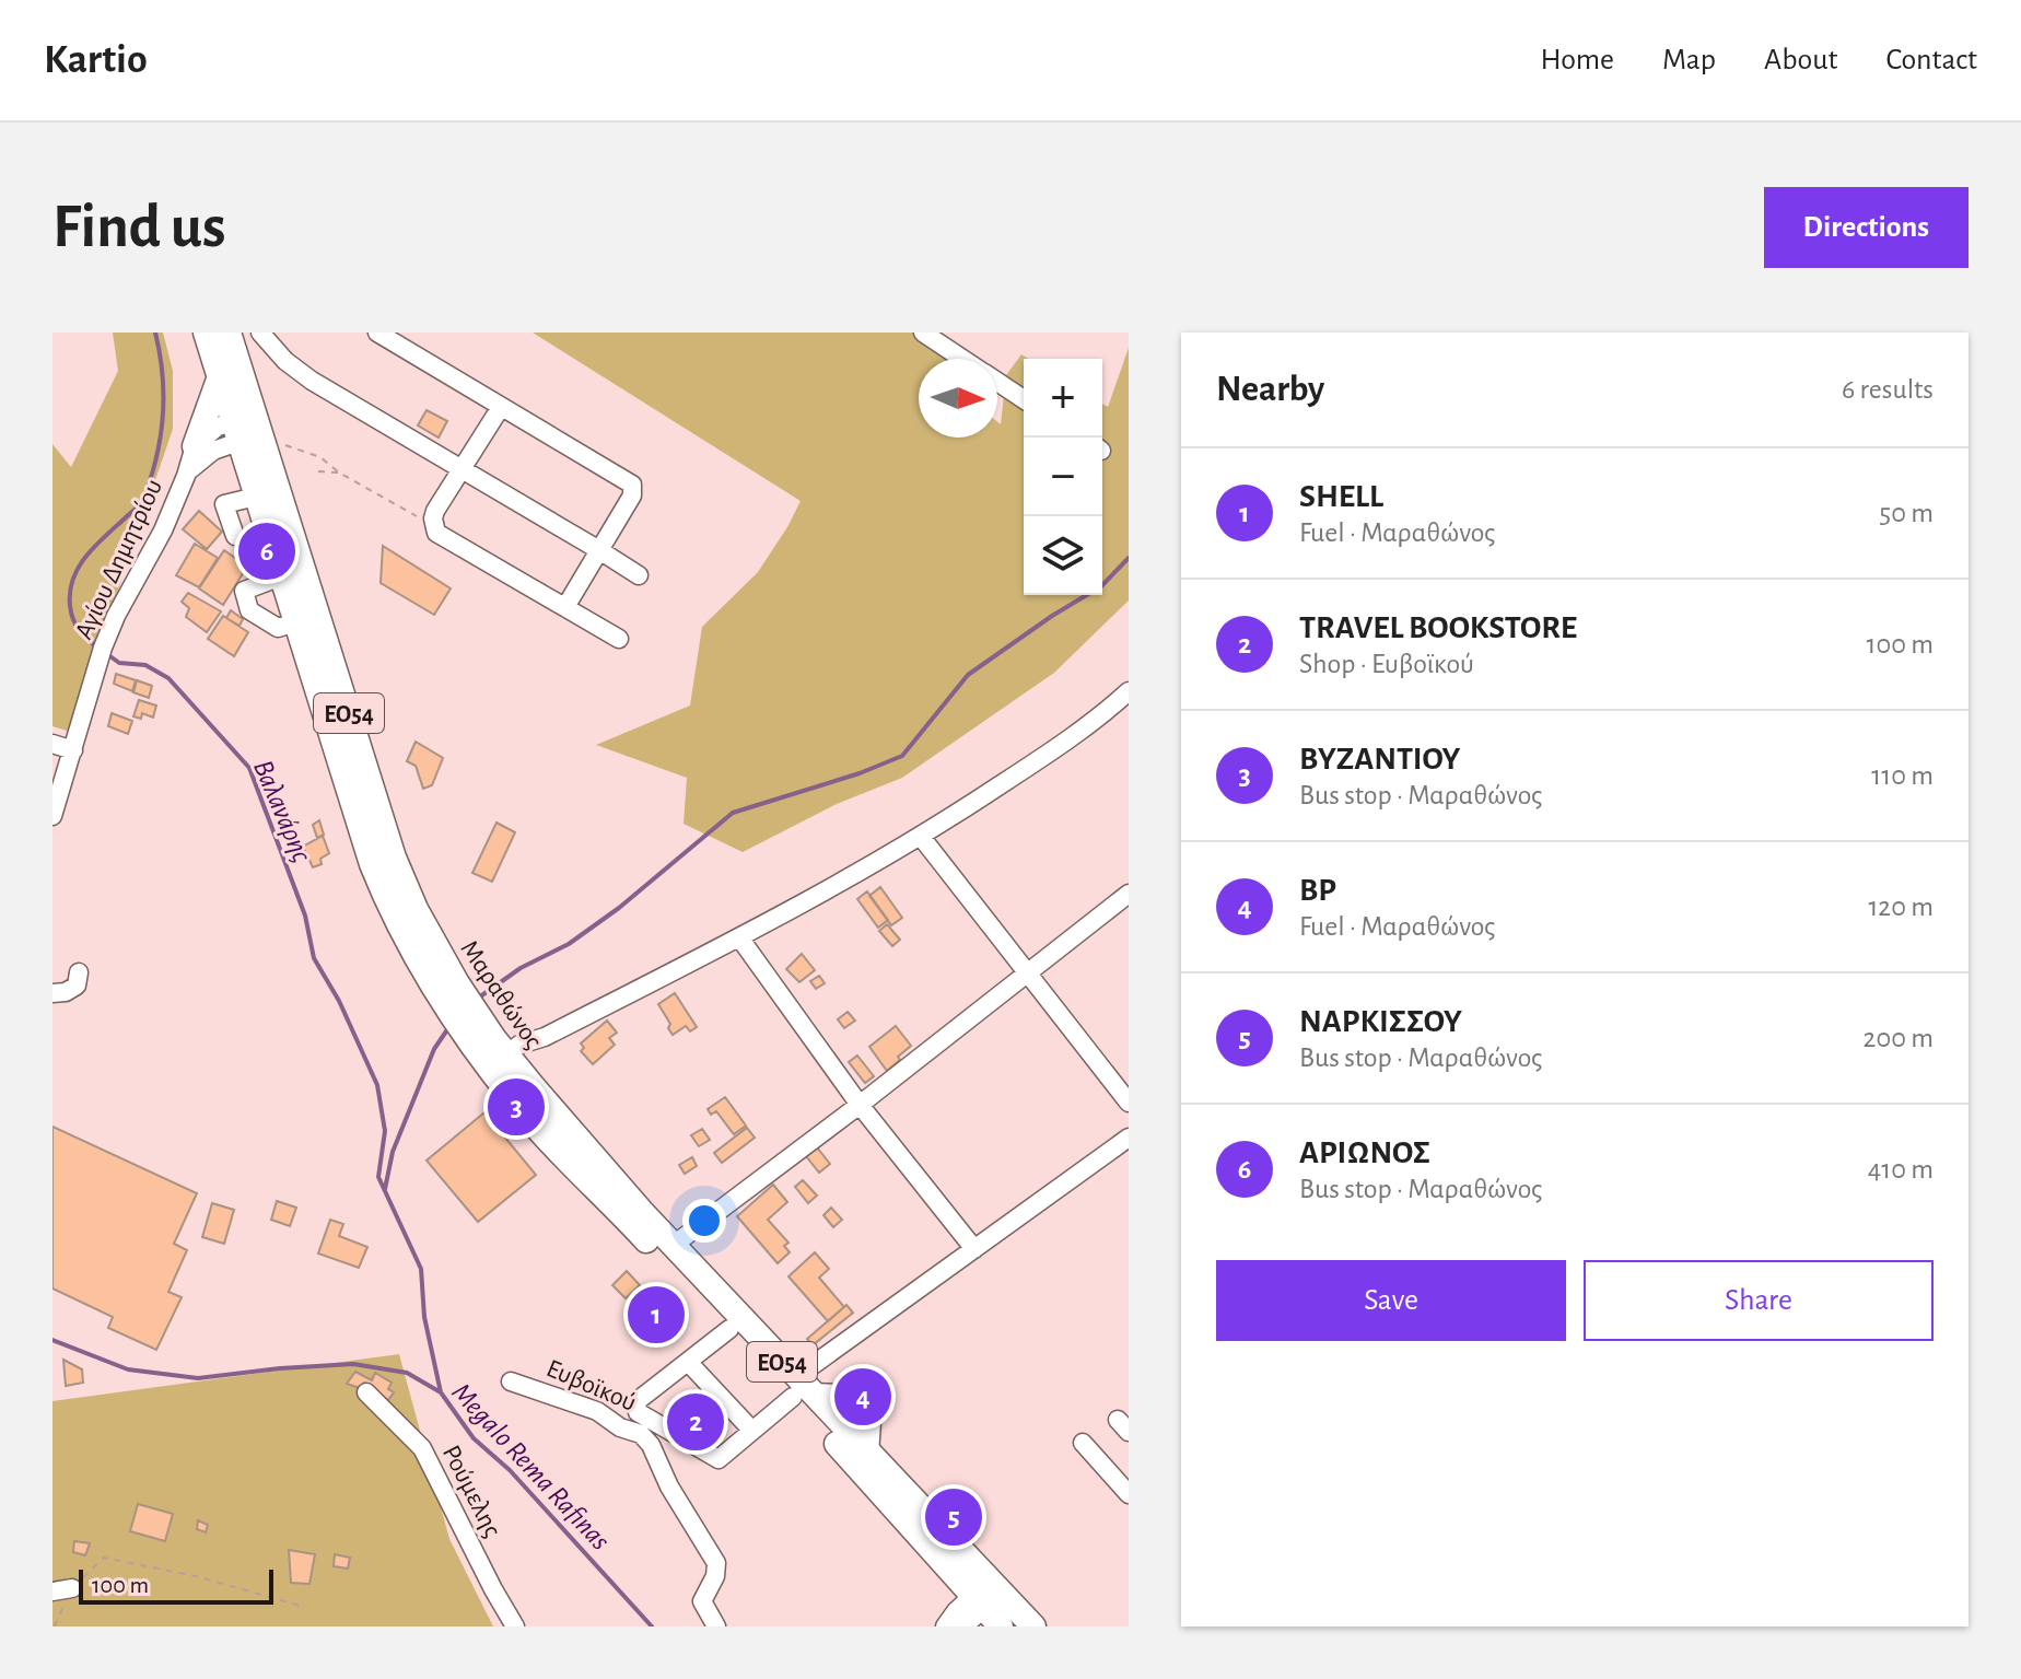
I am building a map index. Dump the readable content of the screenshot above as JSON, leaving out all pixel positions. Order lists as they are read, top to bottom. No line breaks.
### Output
{"streets":{"main road":["ΕΟ54","Μαραθώνος"],"street":["Αγίου Δημητρίου","Ευβοϊκού","Ρούμελης"]},"crossings":[["Αγίου Δημητρίου","Μαραθώνος"]],"water":["Βαλανάρης","Megalo Rema Rafinas"],"scale_bar":"100 m","north":"right","page":{"header":"Kartio","nav":["Home","Map","About","Contact"],"buttons":["Directions",["Save","Share"]],"title":"Find us","heading":["Nearby","6 results"],"map_buttons":["+","−"],"list":[{"mark":"1","name":"SHELL","note":"Fuel · Μαραθώνος","value":"50 m"},{"mark":"2","name":"TRAVEL BOOKSTORE","note":"Shop · Ευβοϊκού","value":"100 m"},{"mark":"3","name":"ΒΥΖΑΝΤΙΟΥ","note":"Bus stop · Μαραθώνος","value":"110 m"},{"mark":"4","name":"BP","note":"Fuel · Μαραθώνος","value":"120 m"},{"mark":"5","name":"ΝΑΡΚΙΣΣΟΥ","note":"Bus stop · Μαραθώνος","value":"200 m"},{"mark":"6","name":"ΑΡΙΩΝΟΣ","note":"Bus stop · Μαραθώνος","value":"410 m"}],"pins":["6","3","1","4","2","5"],"scale":"100 m"}}
